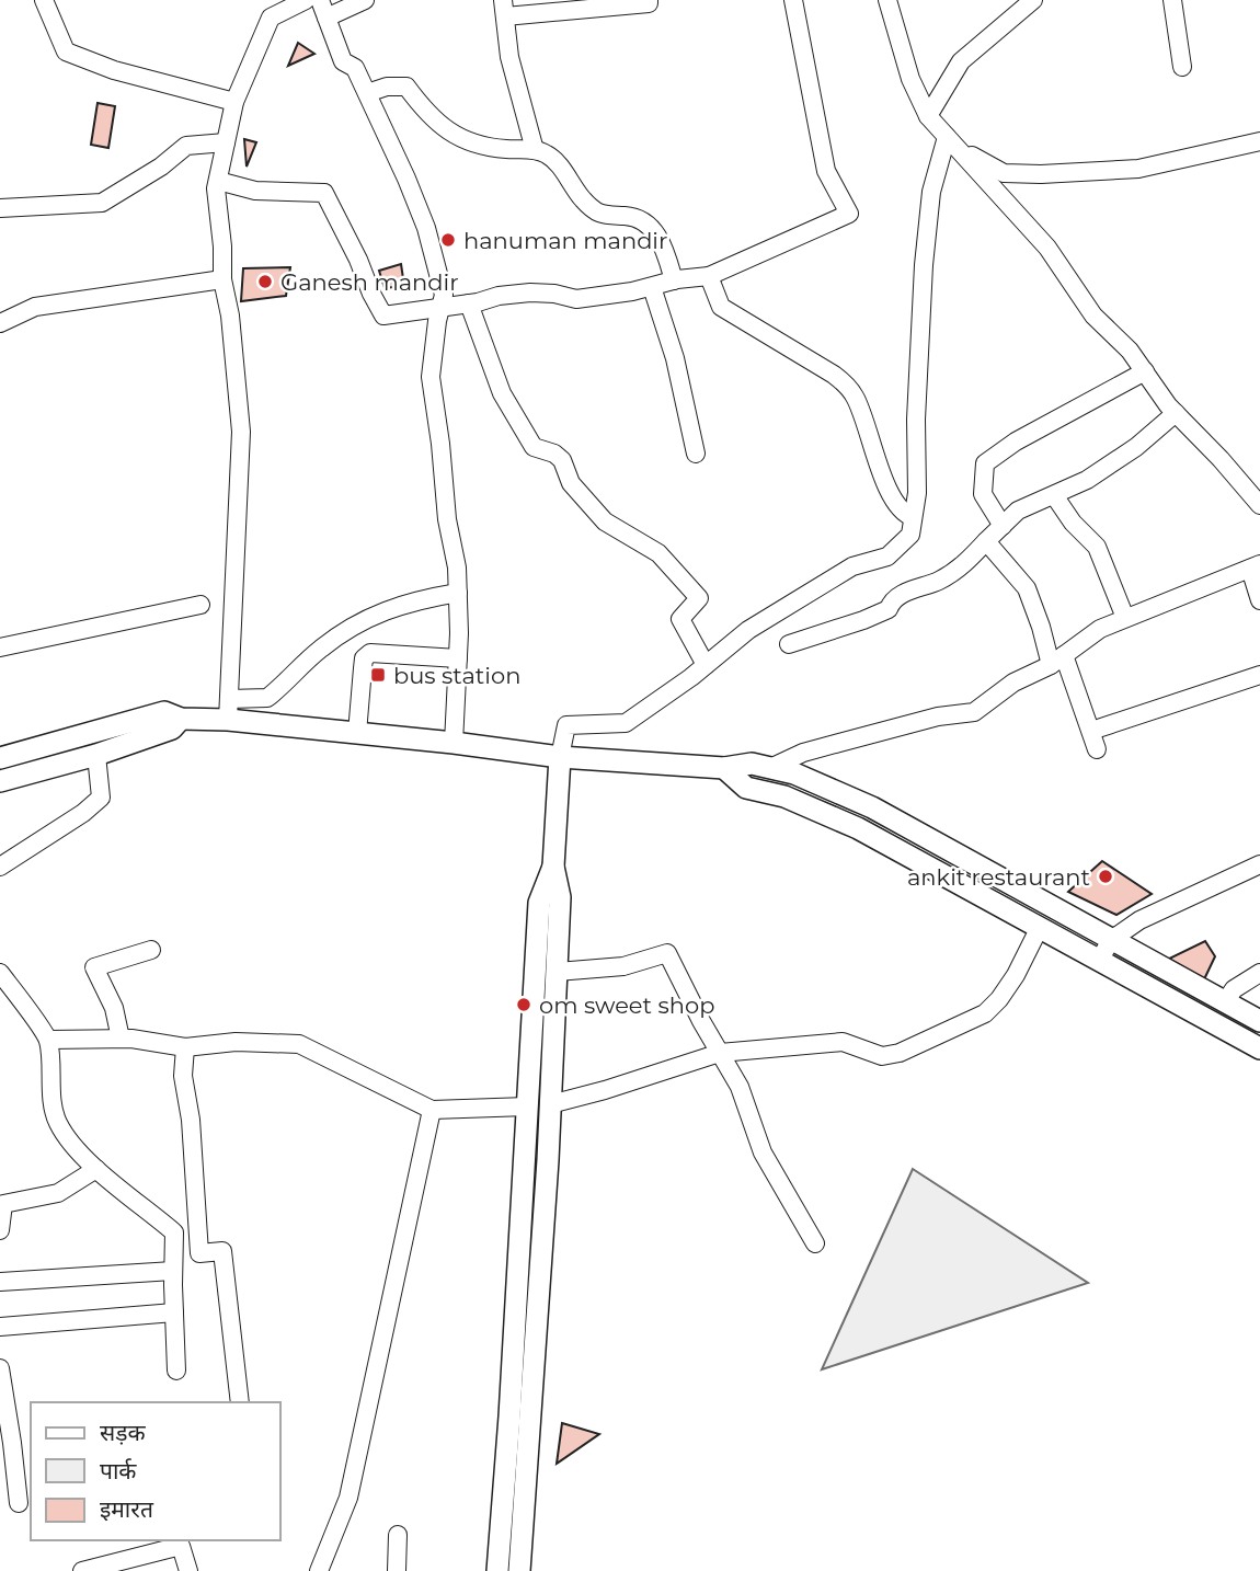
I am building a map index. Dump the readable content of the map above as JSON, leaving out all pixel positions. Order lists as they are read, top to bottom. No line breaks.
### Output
{"places":{"other":["hanuman mandir","Ganesh mandir","ankit restaurant","om sweet shop"],"transit":["bus station"]},"legend":["सड़क","पार्क","इमारत"]}
